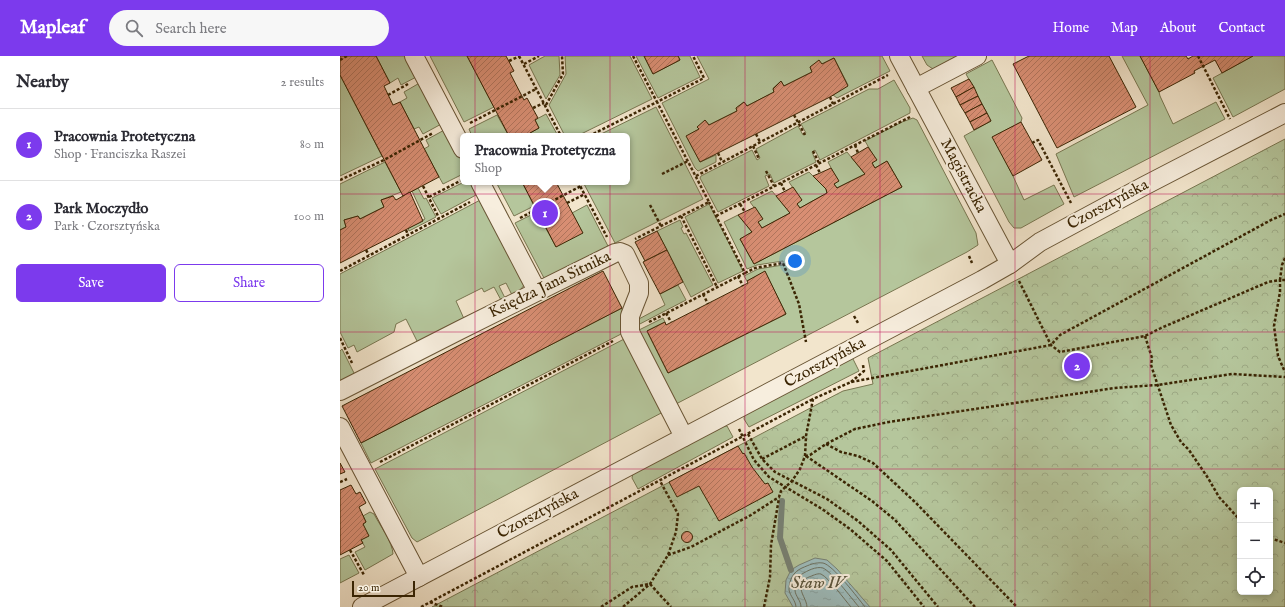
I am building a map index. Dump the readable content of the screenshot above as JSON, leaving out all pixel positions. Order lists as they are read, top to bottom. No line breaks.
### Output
{"streets":{"street":["Magistracka","Czorsztyńska","Księdza Jana Sitnika"]},"crossings":[["Magistracka","Czorsztyńska"]],"water":["Staw IV"],"scale_bar":"20 m","page":{"header":"Mapleaf","search":"Search here","nav":["Home","Map","About","Contact"],"heading":["Nearby","2 results"],"list":[{"mark":"1","name":"Pracownia Protetyczna","note":"Shop · Franciszka Raszei","value":"80 m"},{"mark":"2","name":"Park Moczydło","note":"Park · Czorsztyńska","value":"100 m"}],"popup":["Pracownia Protetyczna","Shop"],"pins":["1","2"],"buttons":["Save","Share"],"map_buttons":["+","−"],"scale":"20 m"}}
